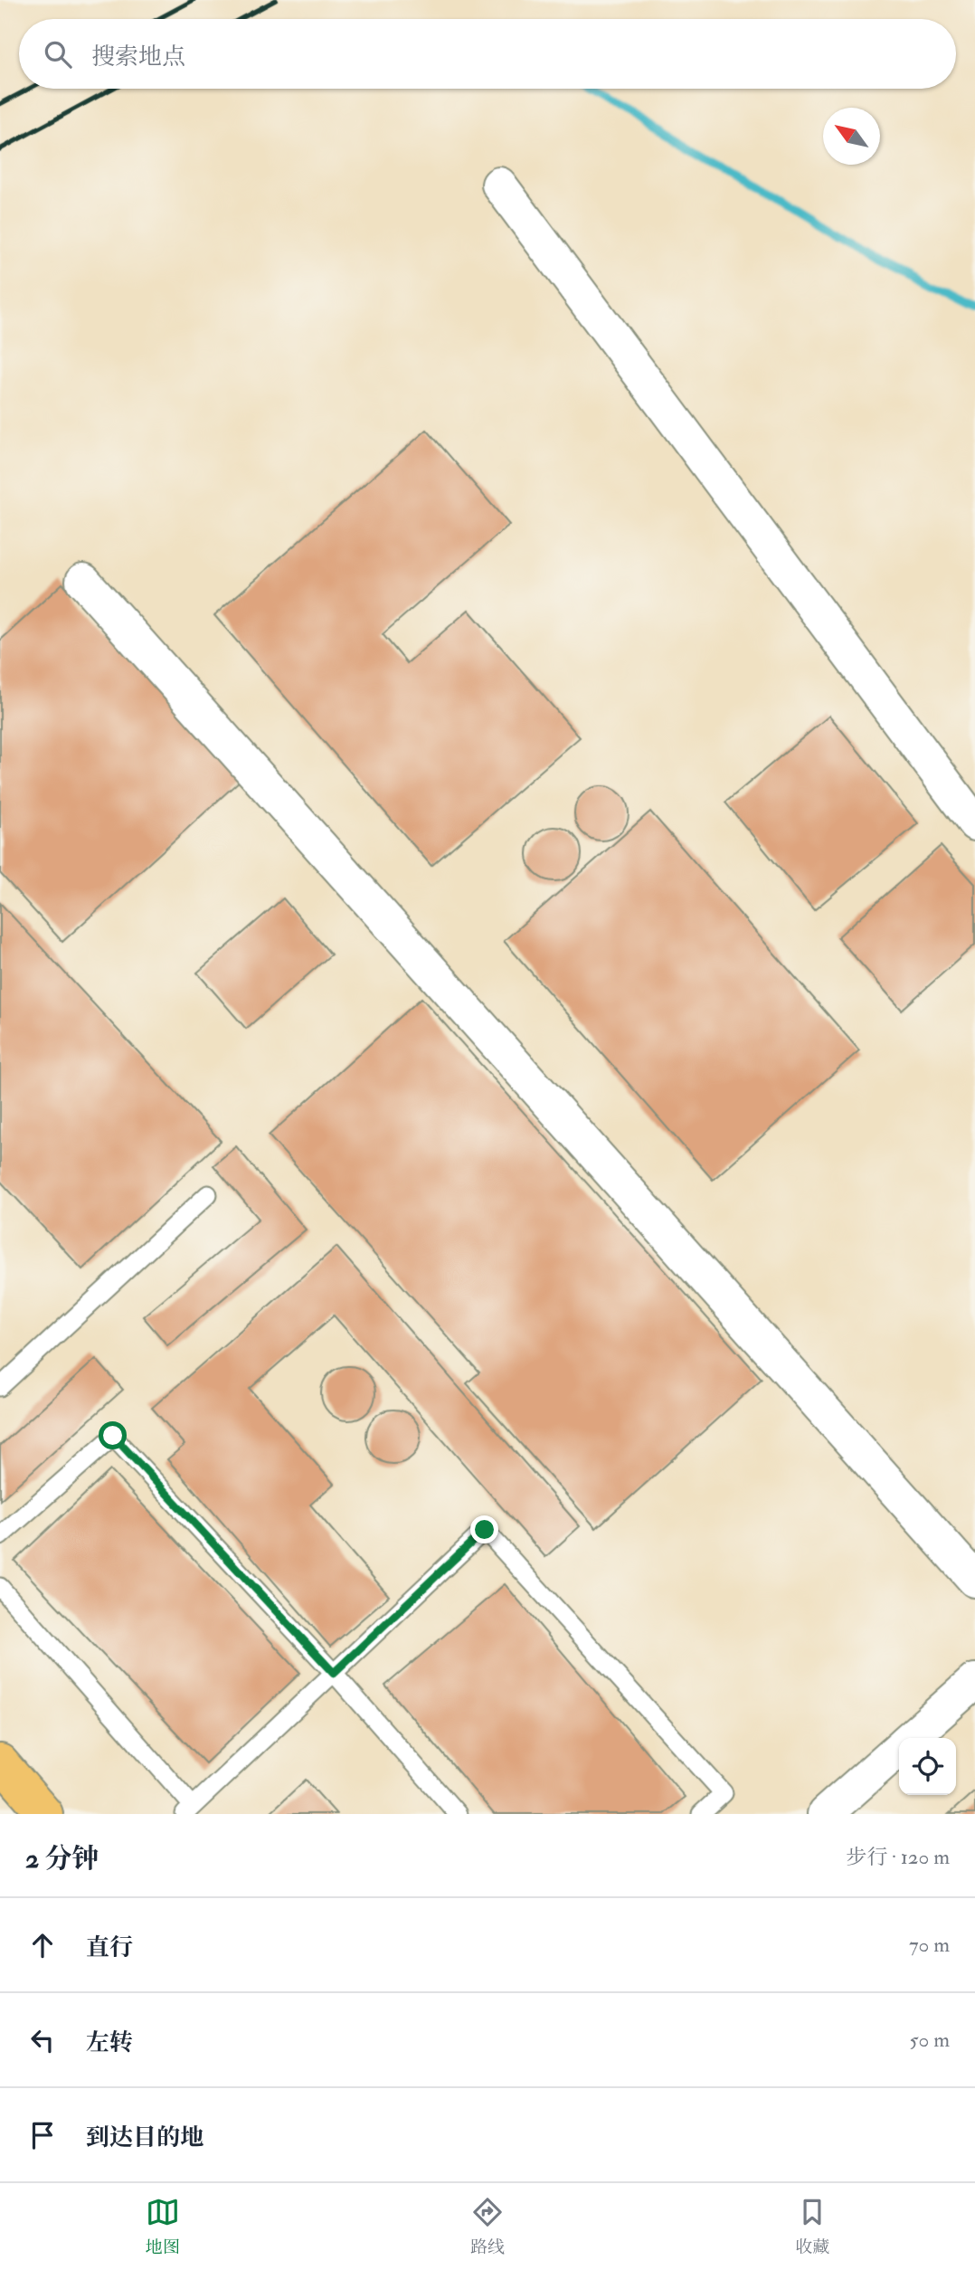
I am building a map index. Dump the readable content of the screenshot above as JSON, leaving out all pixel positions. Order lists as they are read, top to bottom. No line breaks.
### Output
{"north":"top left","page":{"search":"搜索地点","heading":["2 分钟","步行 · 120 m"],"list":[["直行","70 m"],["左转","50 m"],"到达目的地"],"nav":["地图","路线","收藏"]}}
